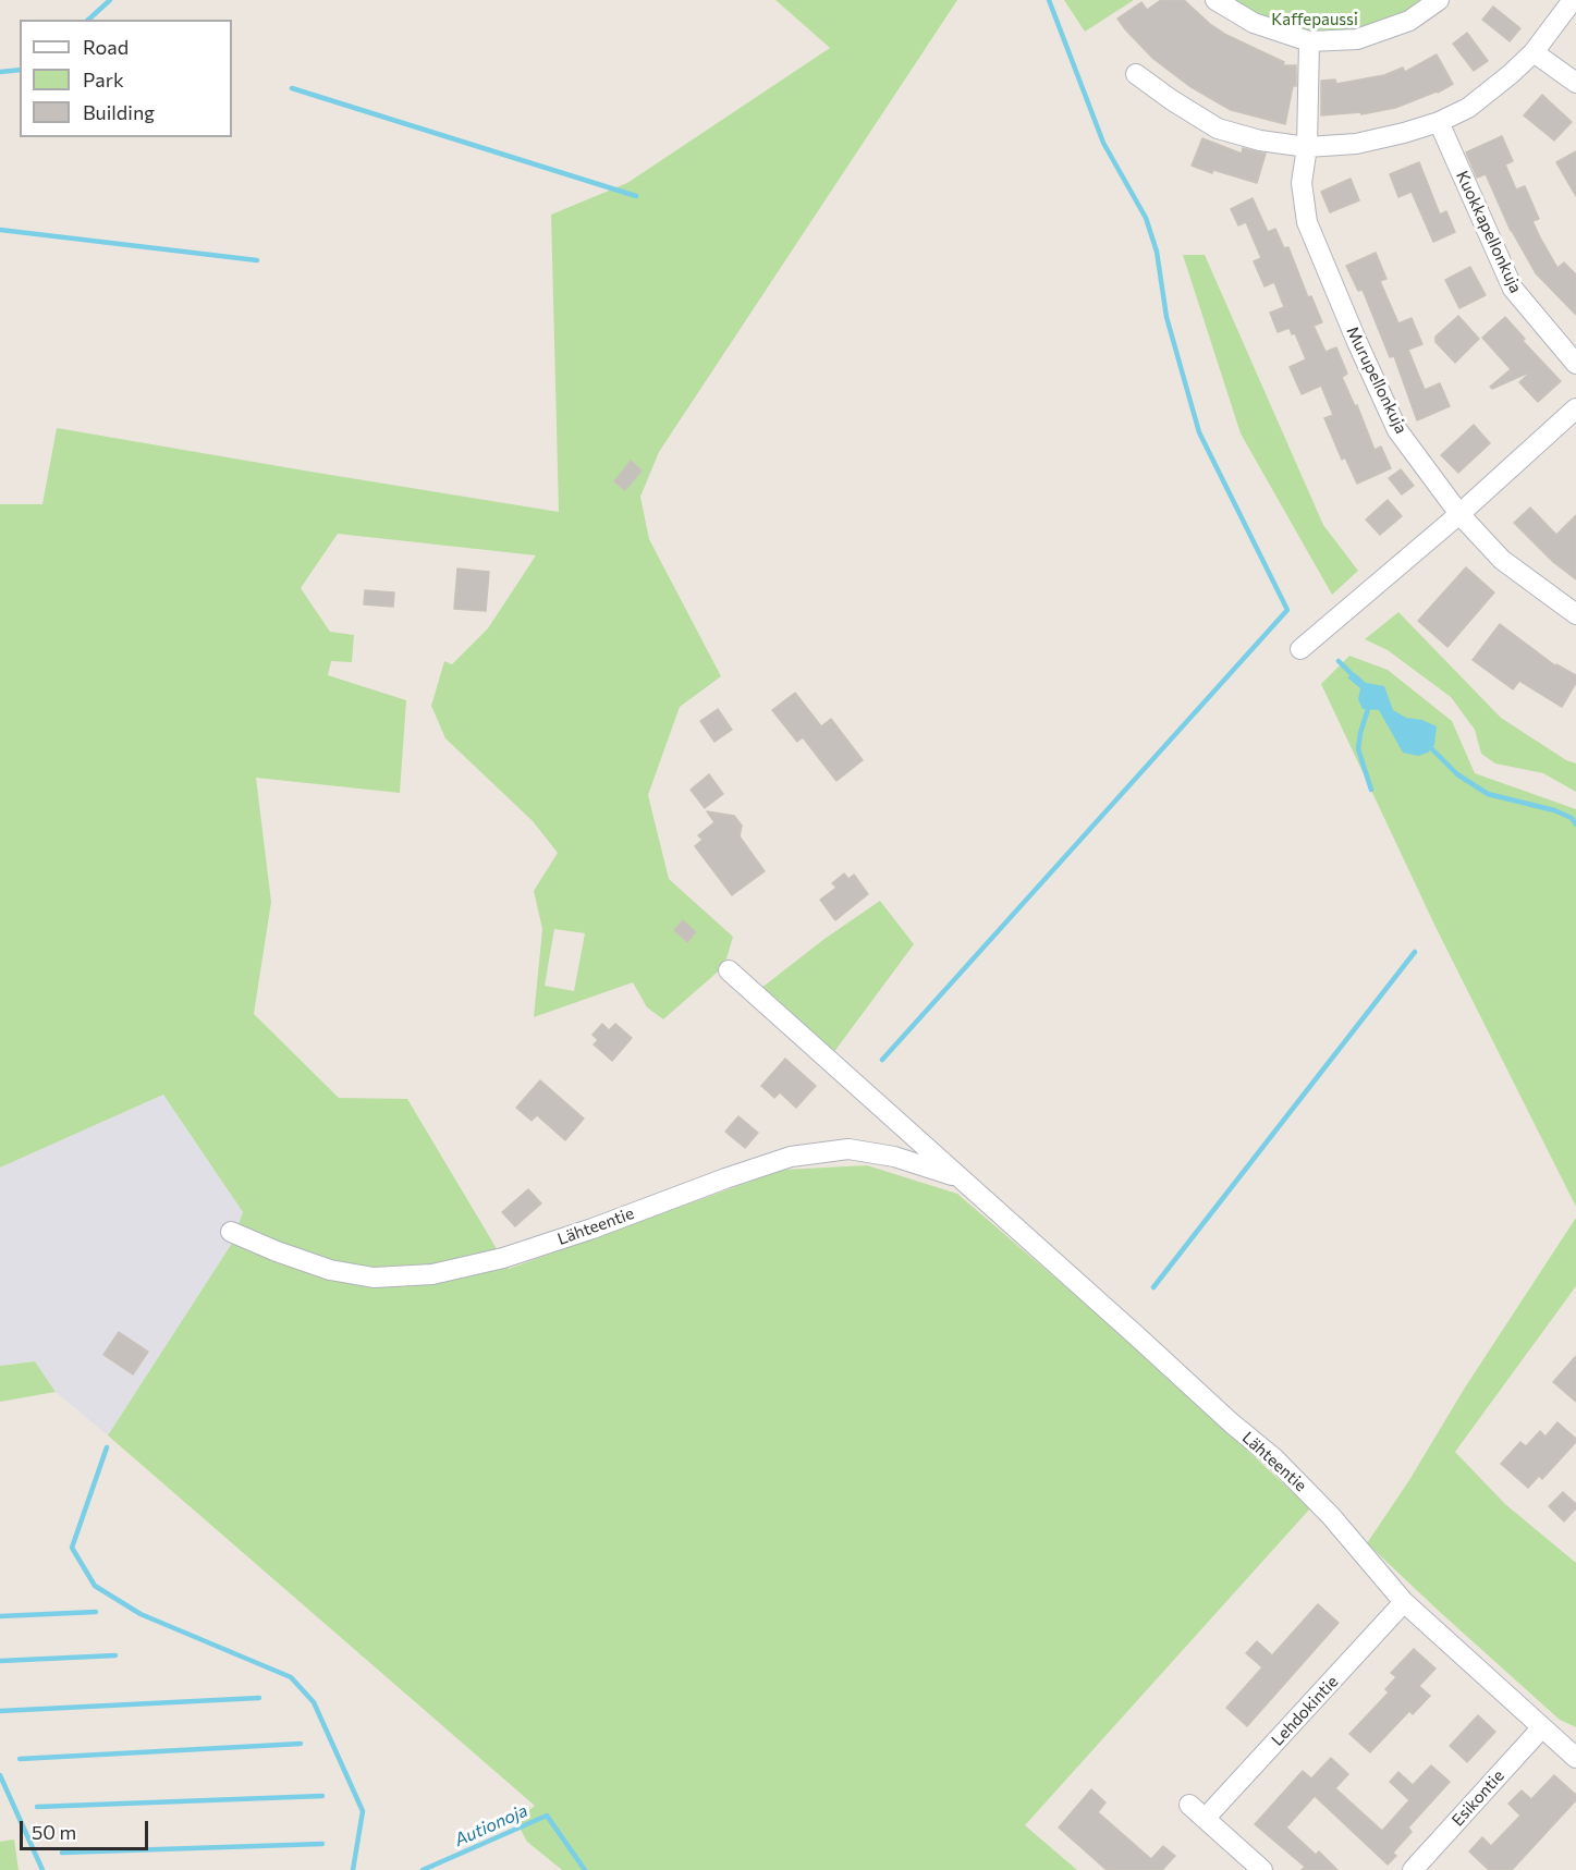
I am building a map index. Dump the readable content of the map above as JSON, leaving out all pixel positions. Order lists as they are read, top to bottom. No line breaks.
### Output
{"streets":{"street":["Kuokkapellonkuja","Murupellonkuja","Lähteentie","Lehdokintie","Esikontie"]},"crossings":[["Lähteentie","Lehdokintie"],["Lähteentie","Esikontie"]],"water":["Autionoja"],"parks":["Kaffepaussi"],"legend":["Road","Park","Building"],"scale_bar":"50 m"}
